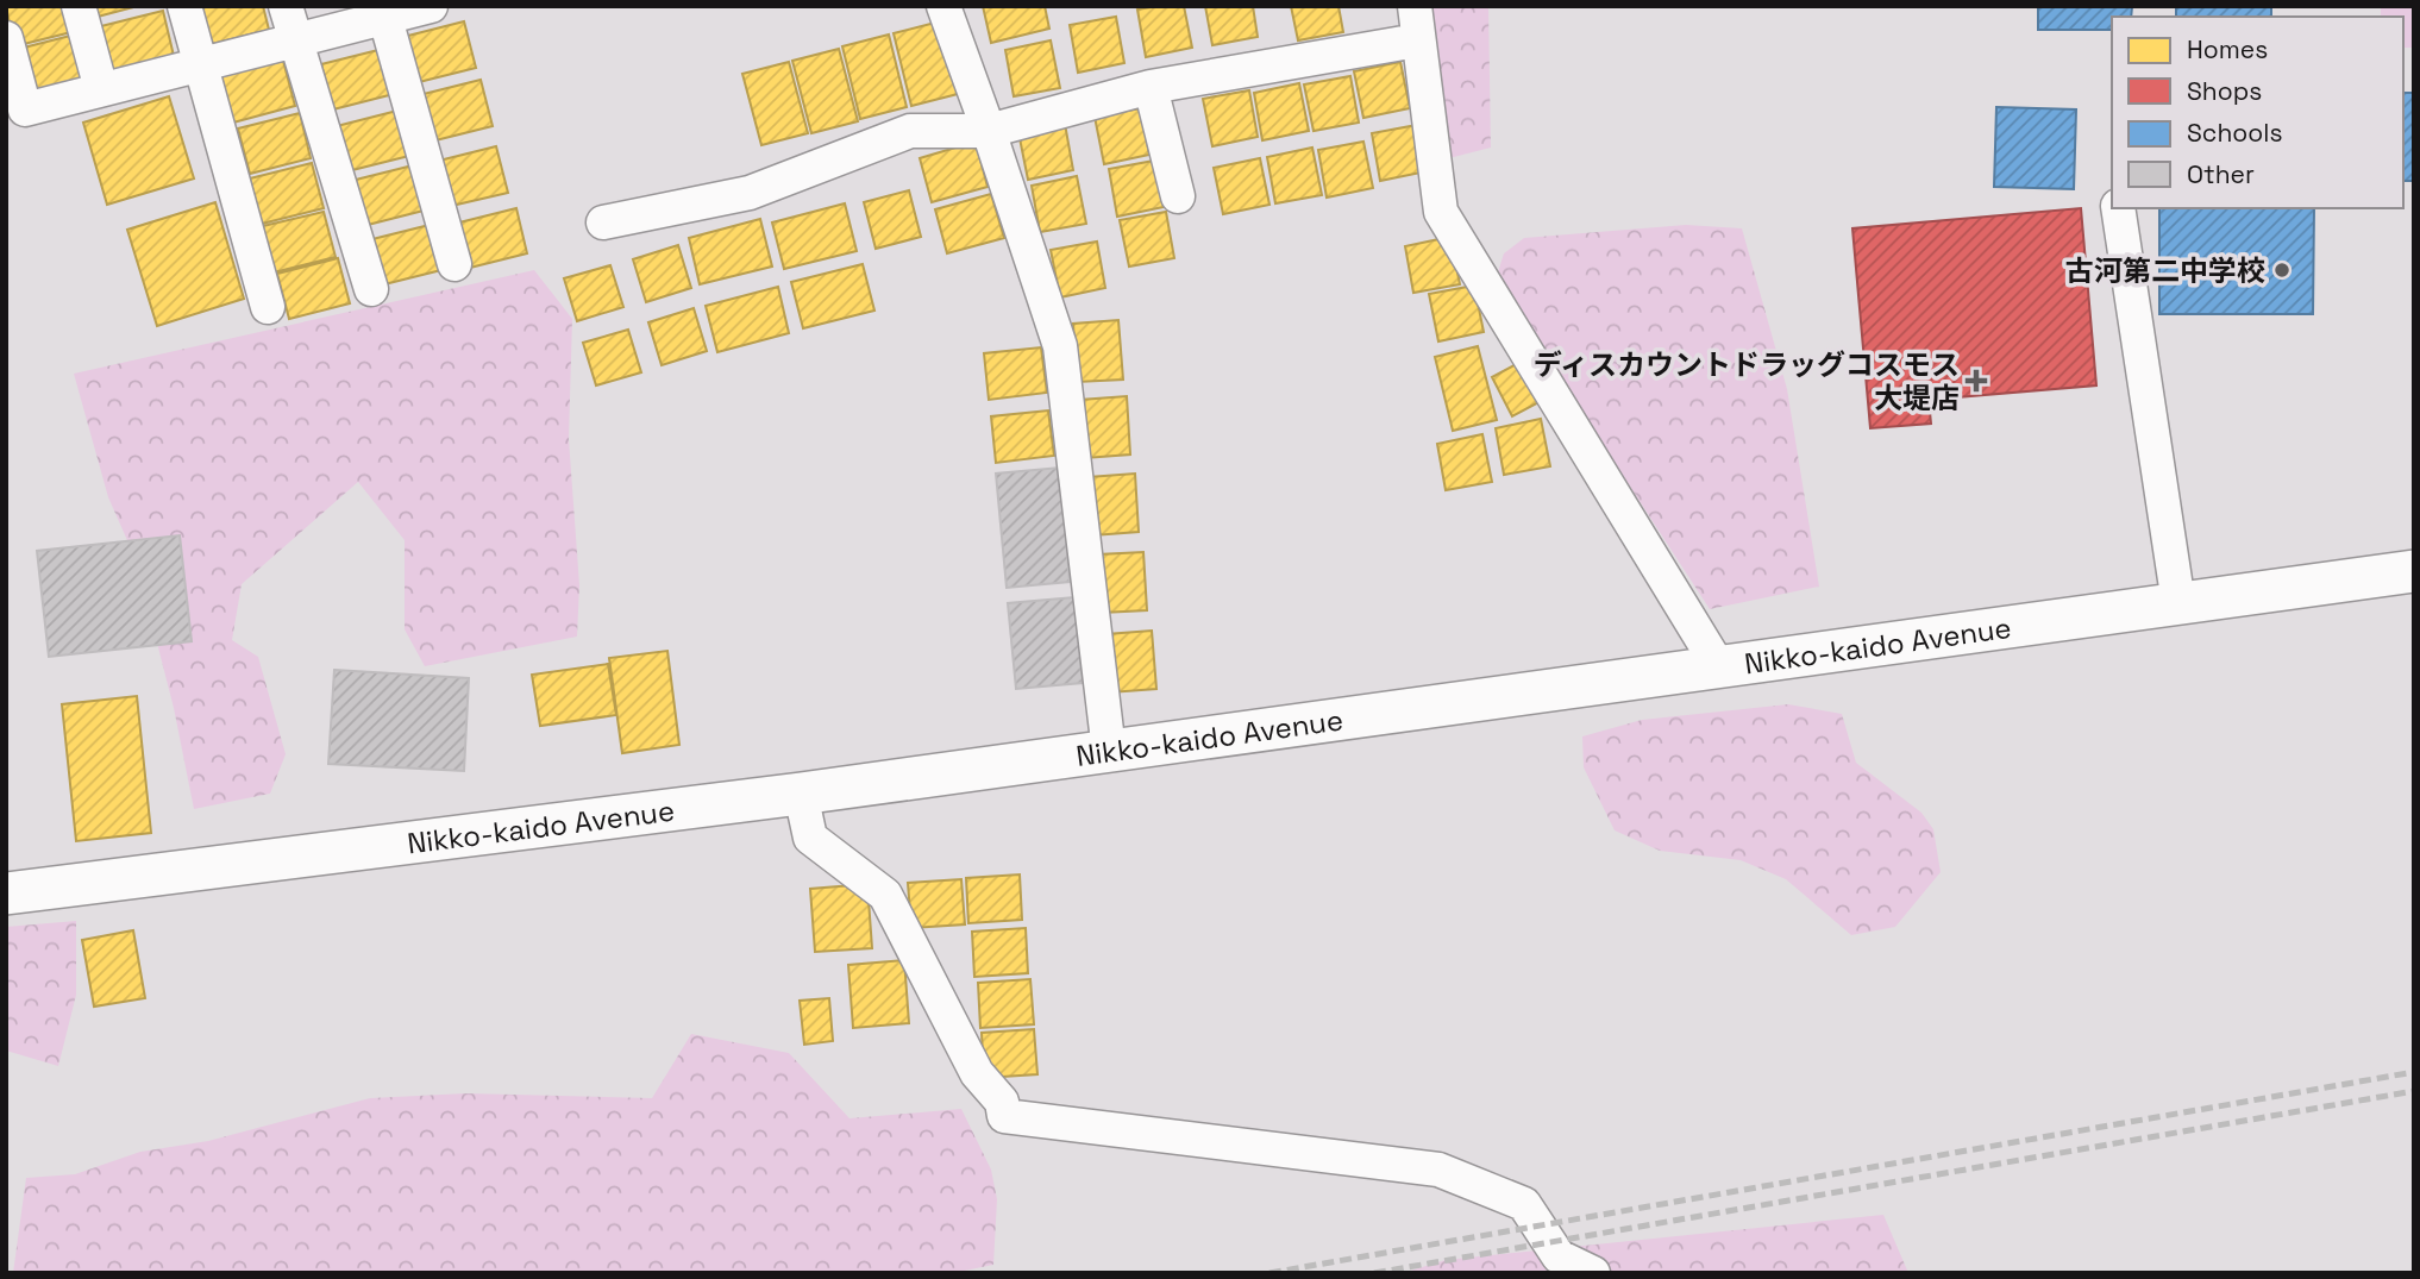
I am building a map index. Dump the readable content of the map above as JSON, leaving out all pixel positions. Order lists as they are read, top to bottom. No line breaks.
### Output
{"streets":{"main road":["Nikko-kaido Avenue"]},"places":{"other":["古河第二中学校"],"health":["ディスカウントドラッグコスモス 大堤店"]},"legend":["Homes","Shops","Schools","Other"]}
